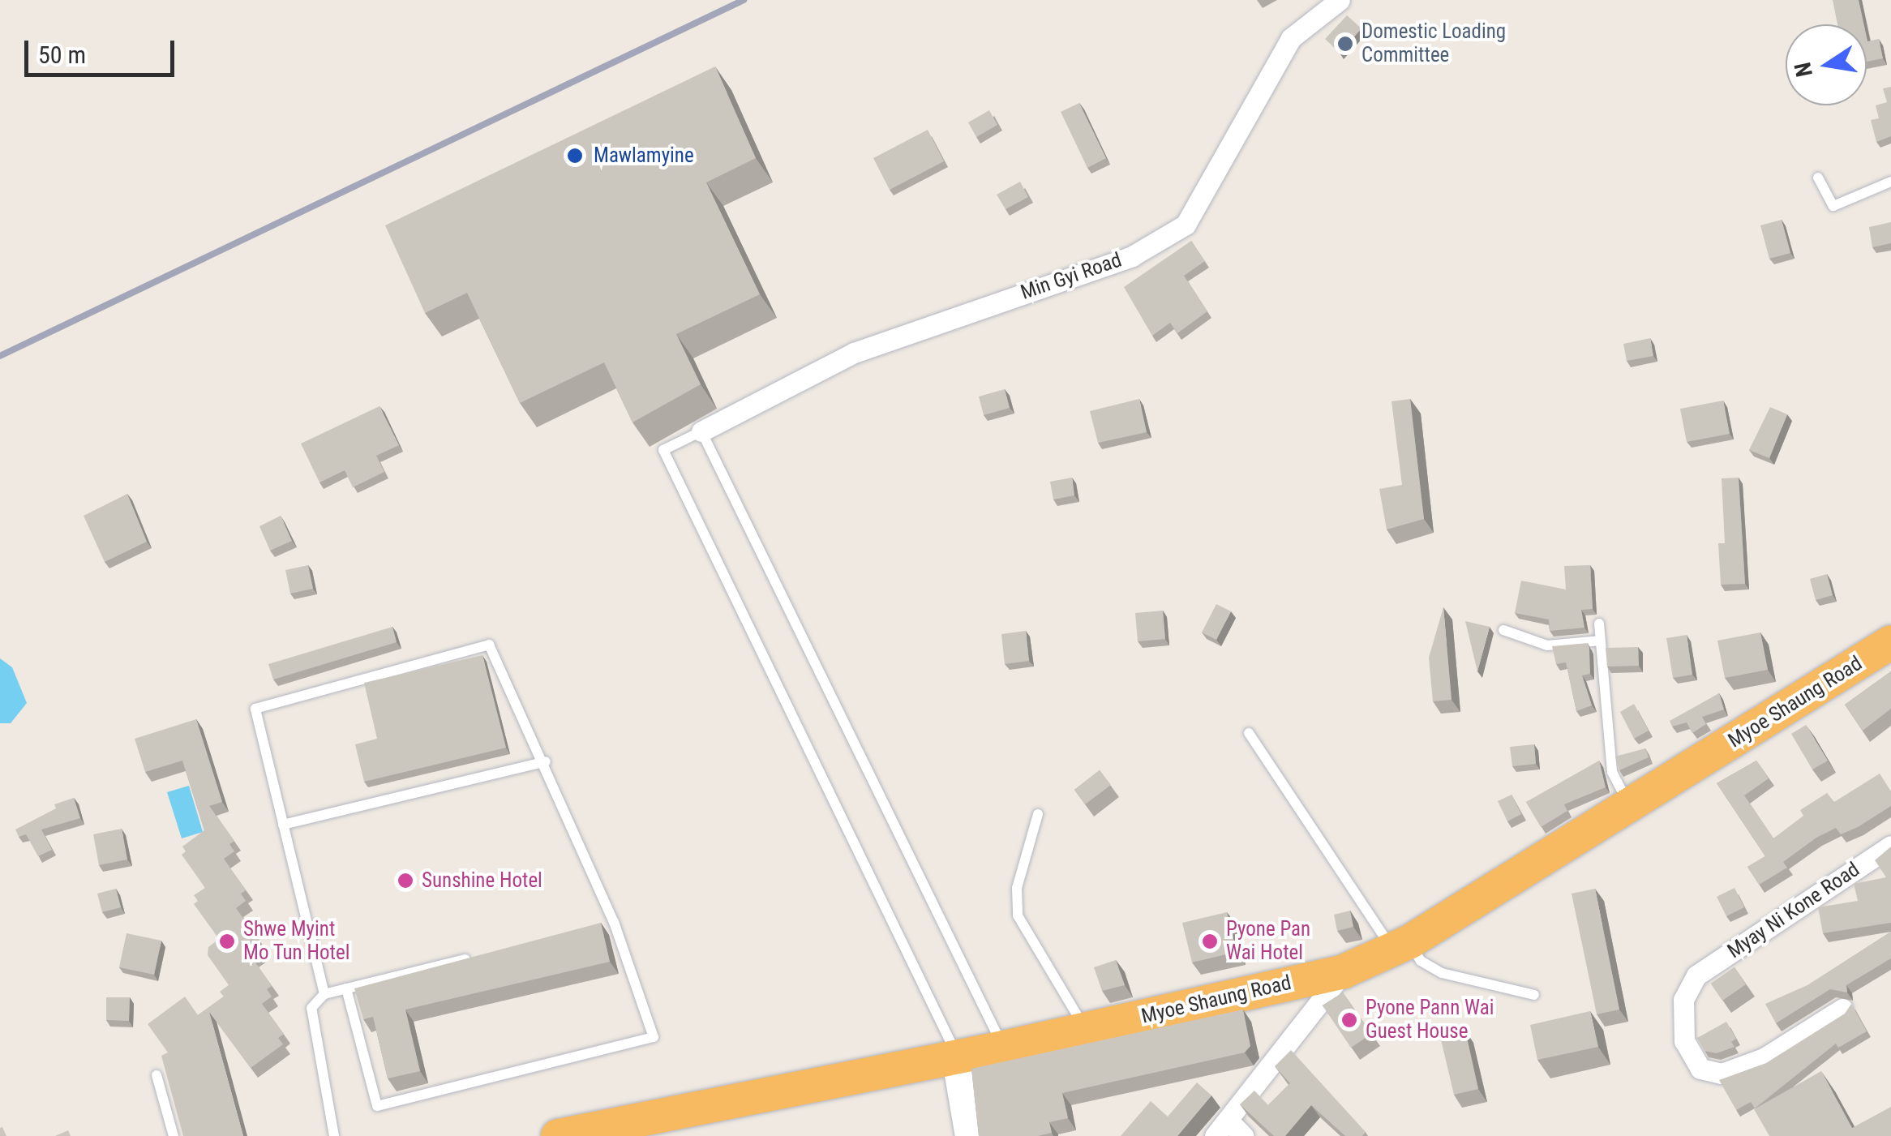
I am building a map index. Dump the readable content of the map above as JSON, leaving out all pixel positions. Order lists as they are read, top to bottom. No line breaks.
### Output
{"streets":{"highway":["Myoe Shaung Road"],"street":["Min Gyi Road"]},"places":["Domestic Loading Committee","Mawlamyine","Sunshine Hotel","Shwe Myint Mo Tun Hotel","Pyone Pan Wai Hotel","Pyone Pann Wai Guest House"],"scale_bar":"50 m","north":"left"}
